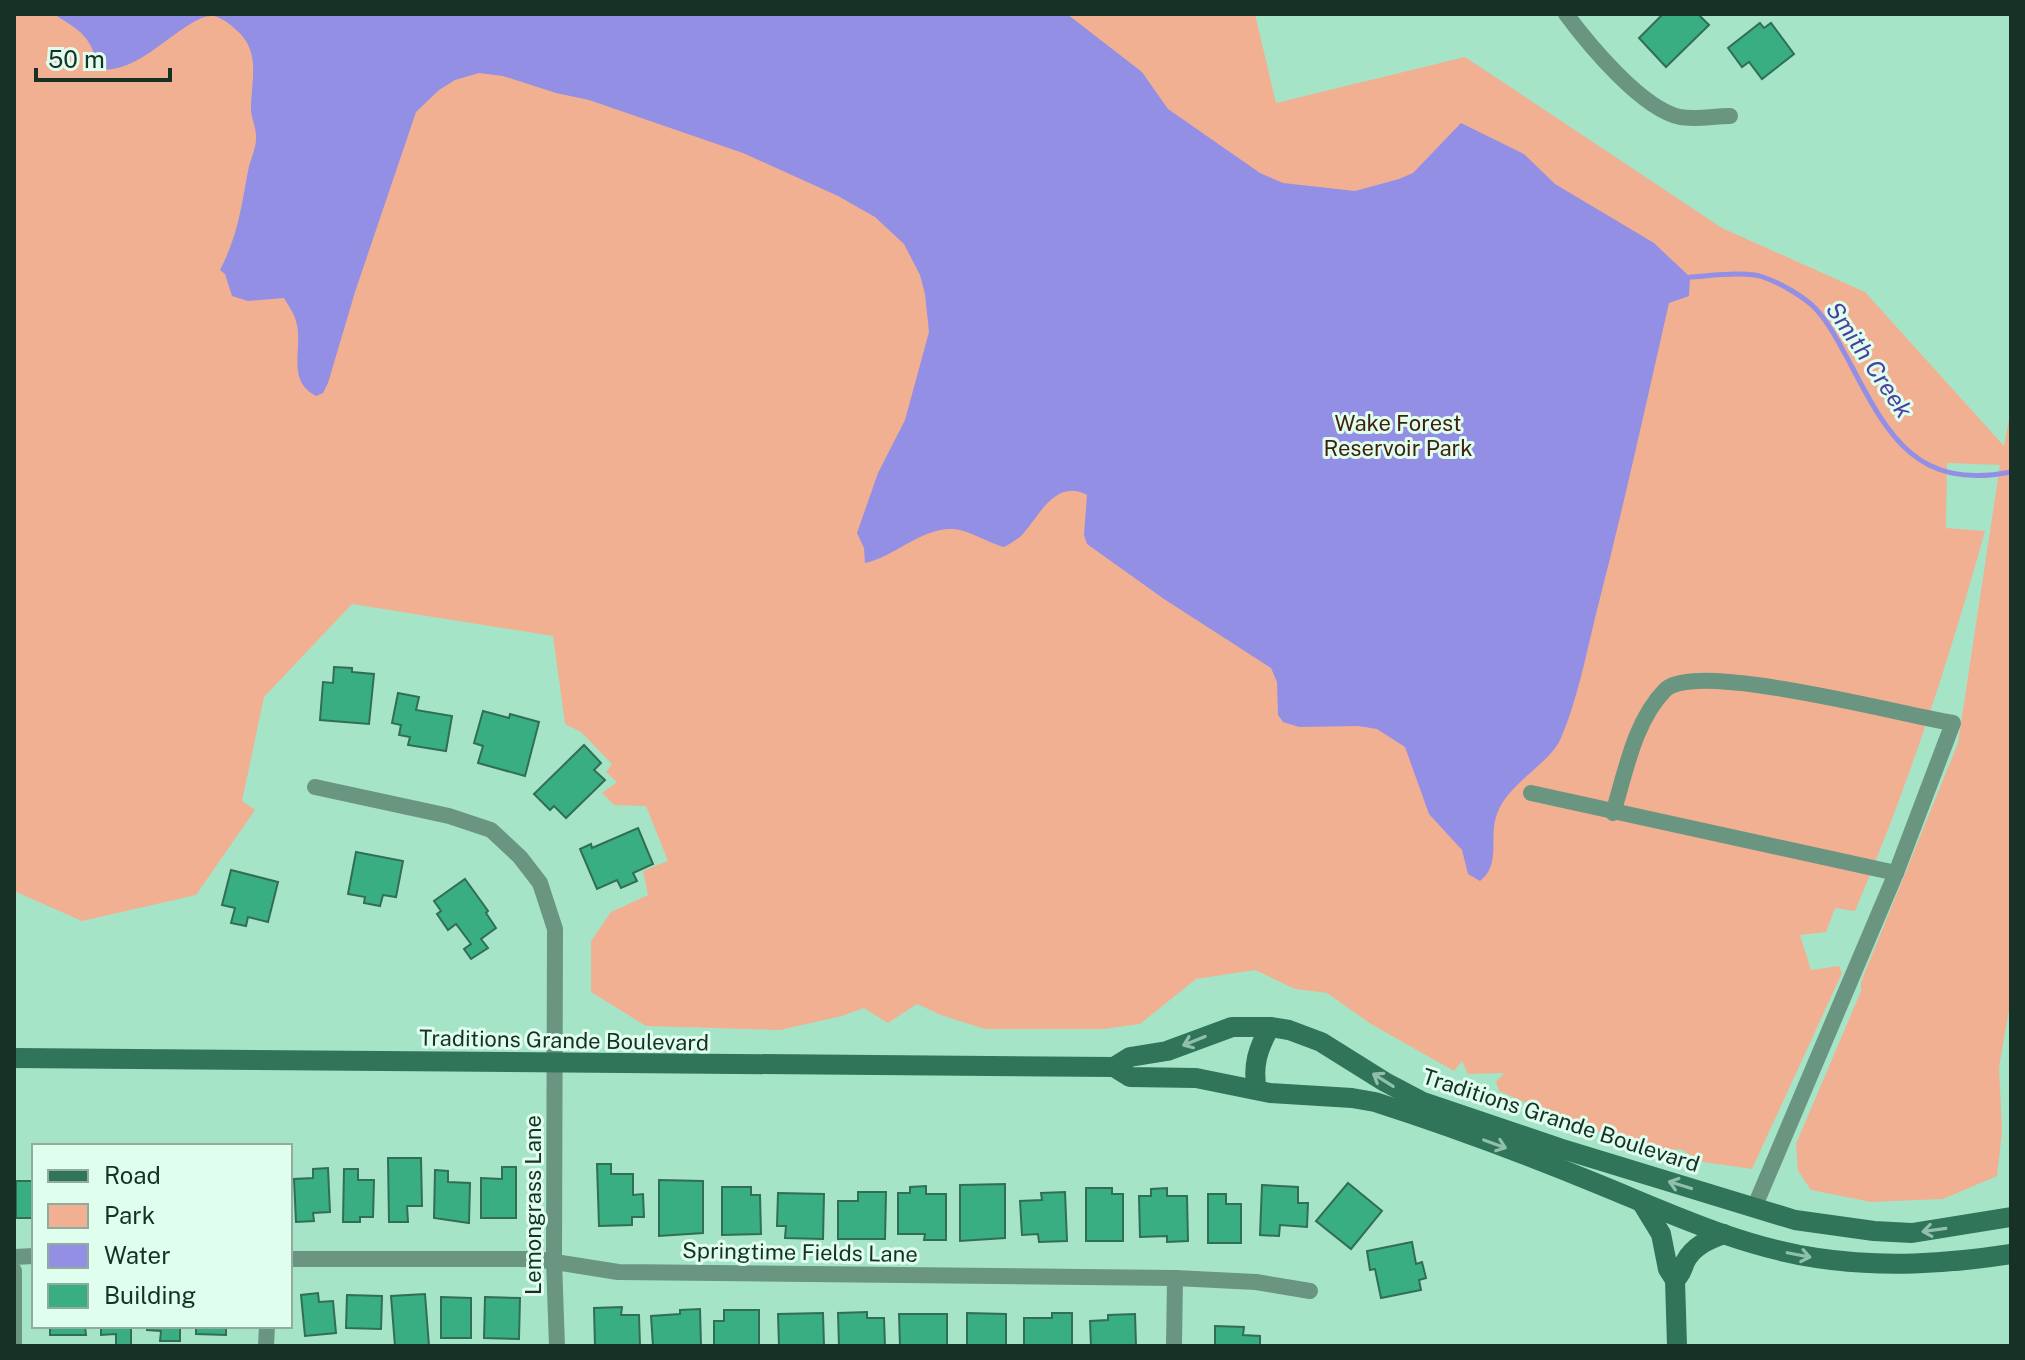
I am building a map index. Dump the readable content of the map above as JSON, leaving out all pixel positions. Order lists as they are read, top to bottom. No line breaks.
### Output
{"streets":{"main road":["Traditions Grande Boulevard"],"street":["Lemongrass Lane","Springtime Fields Lane"]},"crossings":[["Traditions Grande Boulevard","Lemongrass Lane"],["Lemongrass Lane","Springtime Fields Lane"]],"water":["Smith Creek"],"parks":["Wake Forest Reservoir Park"],"legend":["Road","Park","Water","Building"],"scale_bar":"50 m"}
